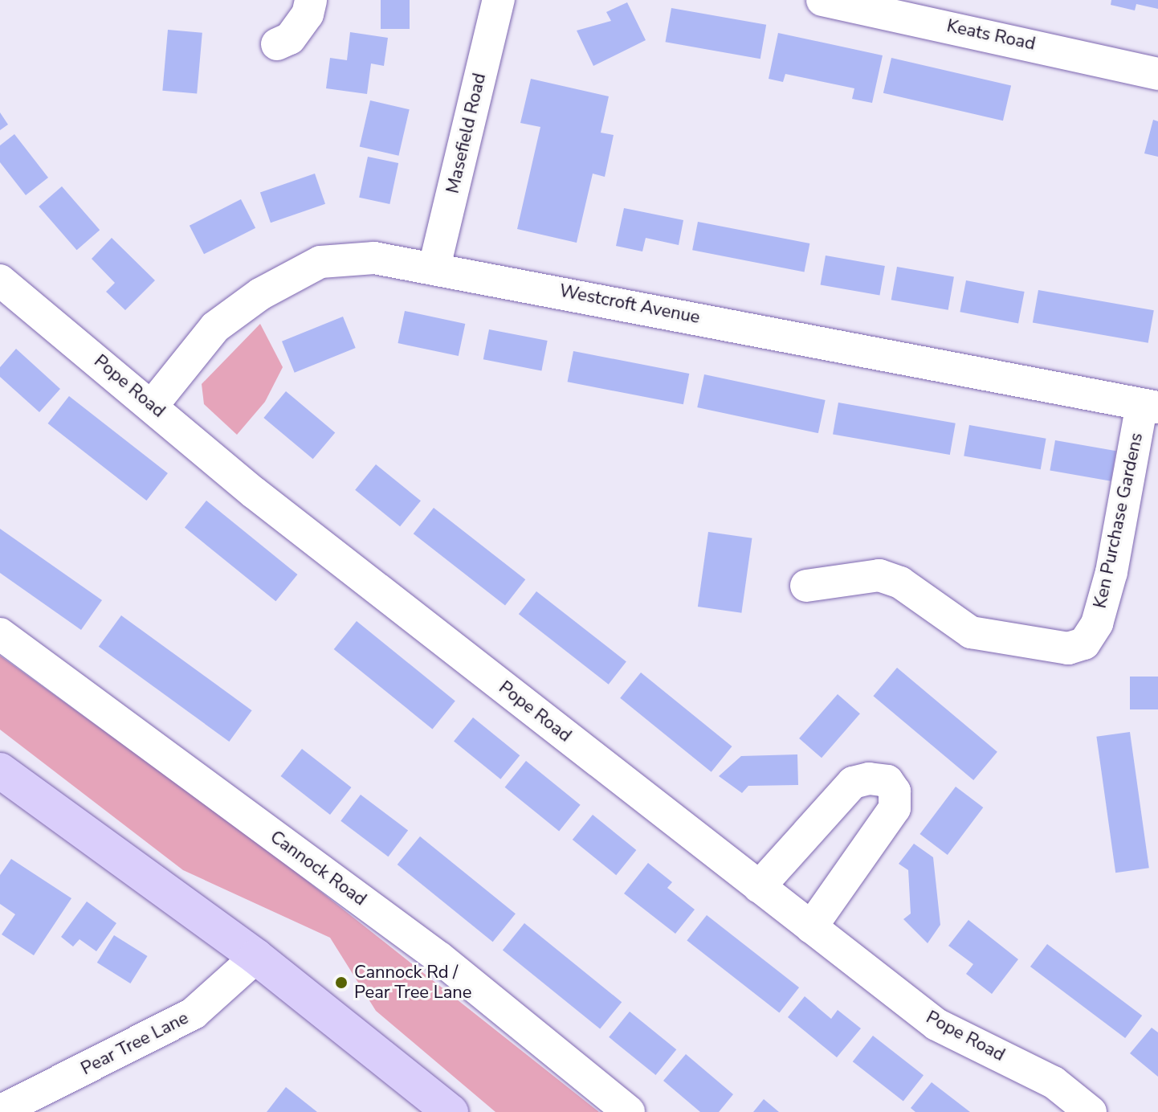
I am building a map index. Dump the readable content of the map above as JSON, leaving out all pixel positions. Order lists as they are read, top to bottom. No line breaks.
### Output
{"streets":{"street":["Keats Road","Masefield Road","Westcroft Avenue","Pope Road","Ken Purchase Gardens","Cannock Road","Pear Tree Lane"]},"crossings":[["Masefield Road","Westcroft Avenue"],["Westcroft Avenue","Pope Road"],["Westcroft Avenue","Ken Purchase Gardens"]],"places":["Cannock Rd / Pear Tree Lane"]}
